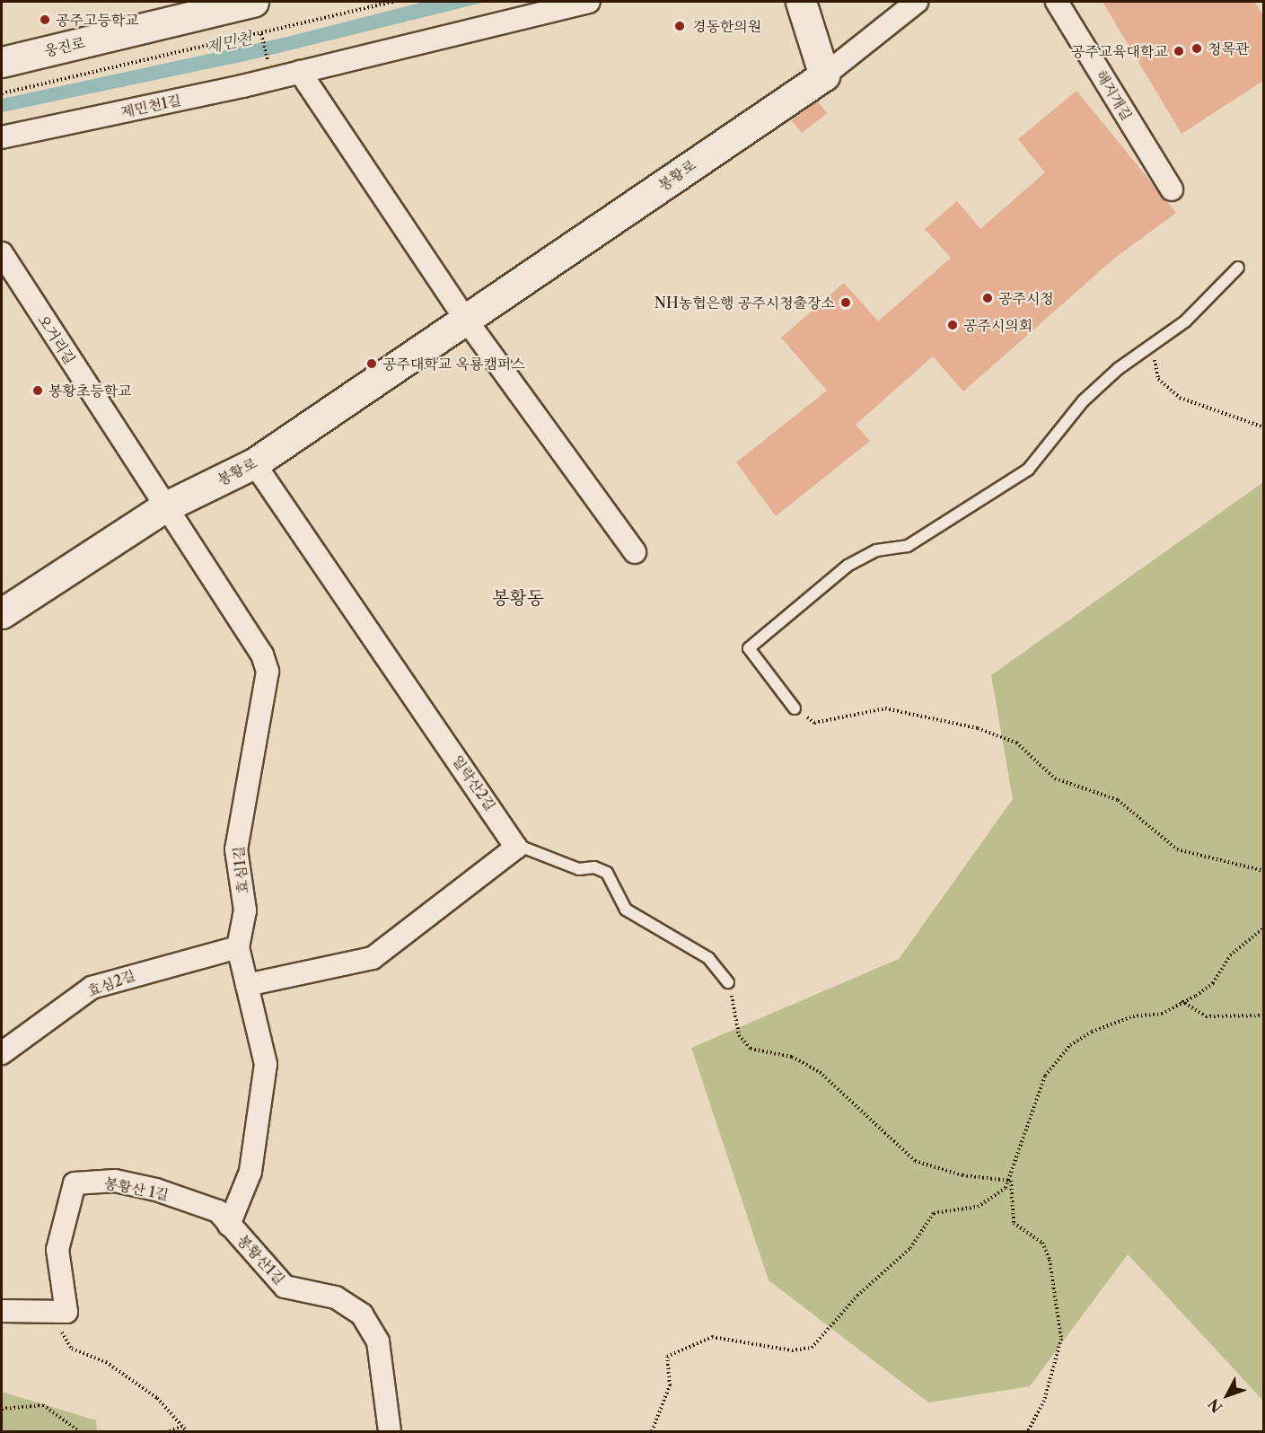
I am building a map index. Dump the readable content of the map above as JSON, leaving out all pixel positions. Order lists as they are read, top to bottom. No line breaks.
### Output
{"streets":{"main road":["웅진로","봉황로"],"street":["해지개길","제민천1길","오거리길","일락산2길","효심1길","효심2길","봉황산 1길","봉황산1길"]},"crossings":[["봉황로","오거리길"],["봉황로","일락산2길"],["봉황로","효심1길"],["오거리길","효심1길"],["효심1길","효심2길"],["효심1길","봉황산 1길"],["효심1길","봉황산1길"],["봉황산 1길","봉황산1길"]],"districts":["봉황동"],"water":["제민천"],"places":["공주고등학교","경동한의원","청목관","공주교육대학교","공주시청","NH농협은행 공주시청출장소","공주시의회","공주대학교 옥룡캠퍼스","봉황초등학교"],"north":"bottom left"}
